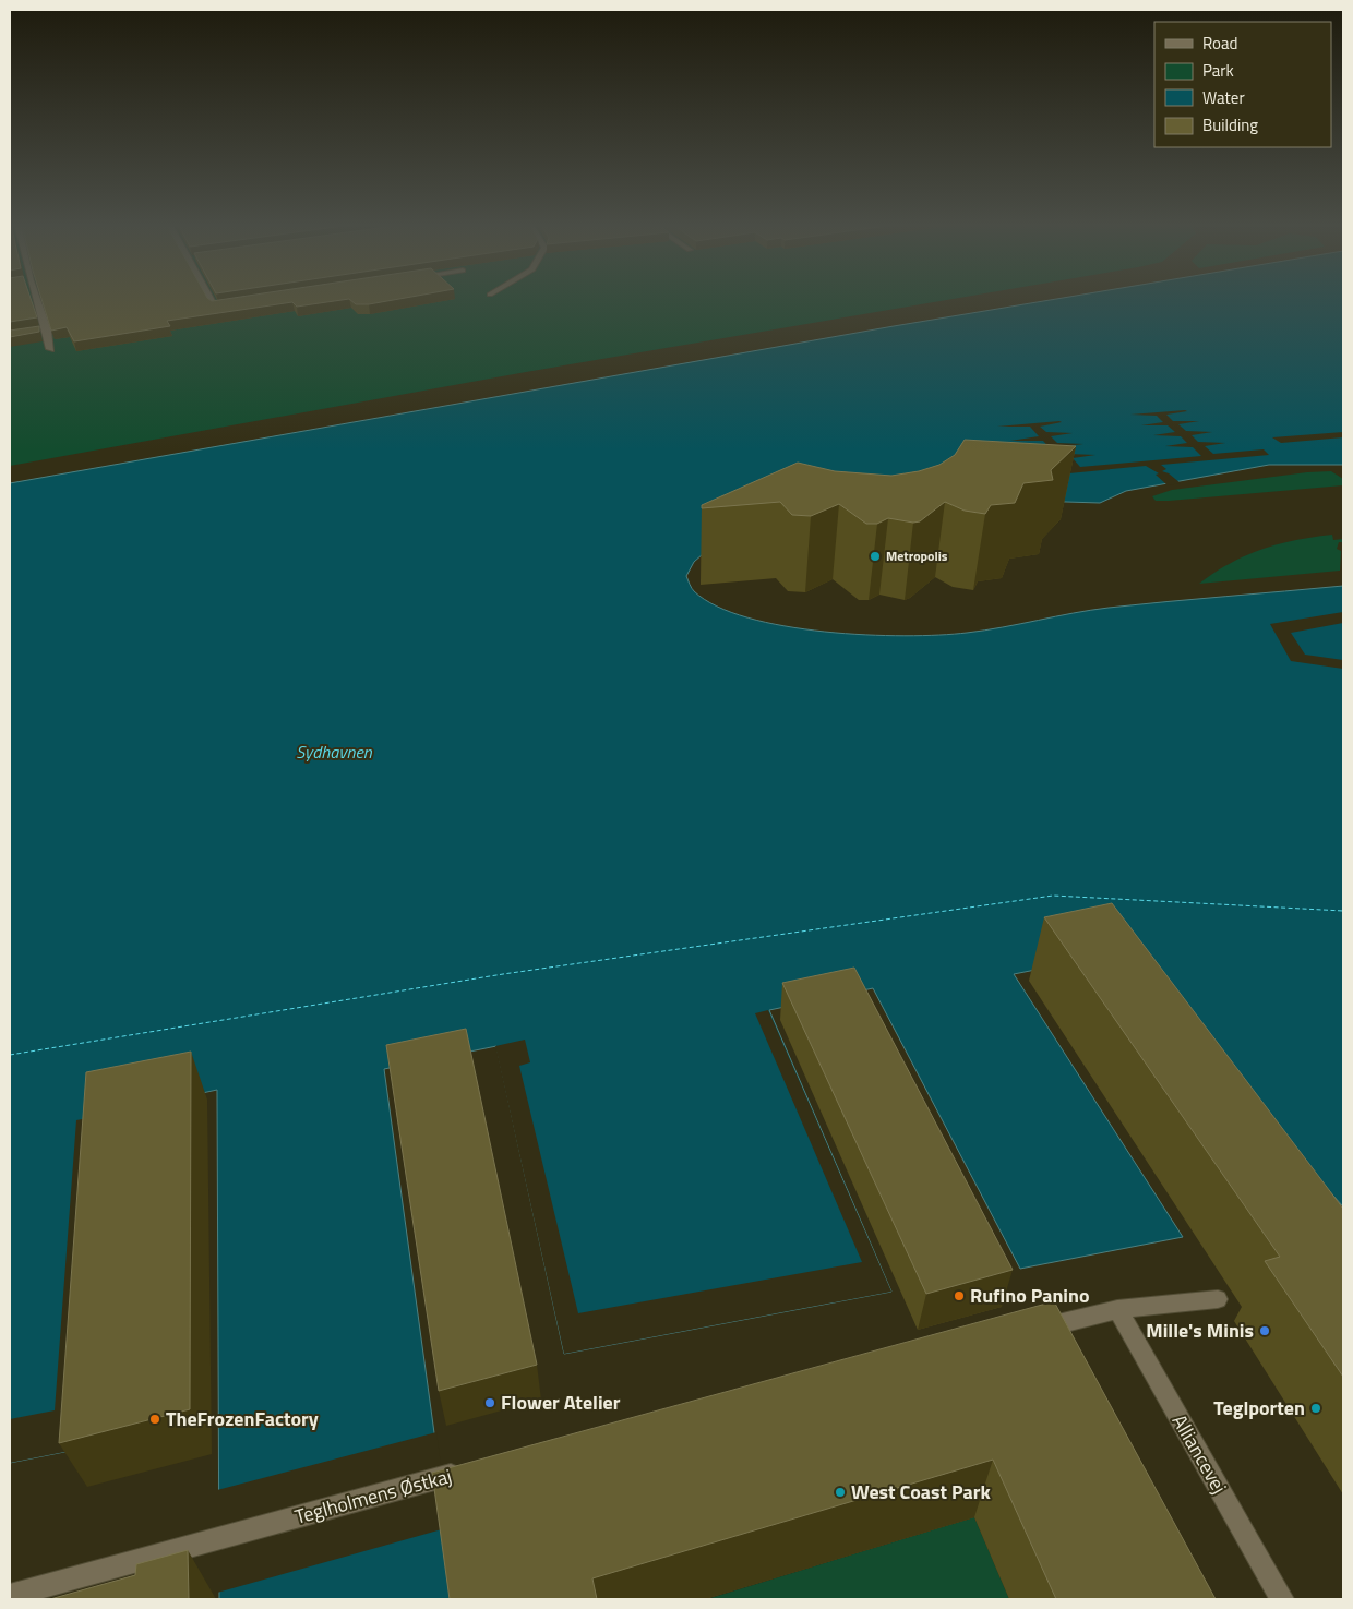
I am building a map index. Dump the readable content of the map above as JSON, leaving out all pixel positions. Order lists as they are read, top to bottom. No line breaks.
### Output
{"streets":{"street":["Alliancevej","Teglholmens Østkaj"]},"water":["Sydhavnen"],"places":["Metropolis","Rufino Panino","Mille's Minis","Flower Atelier","Teglporten","TheFrozenFactory","West Coast Park"],"legend":["Road","Park","Water","Building"]}
